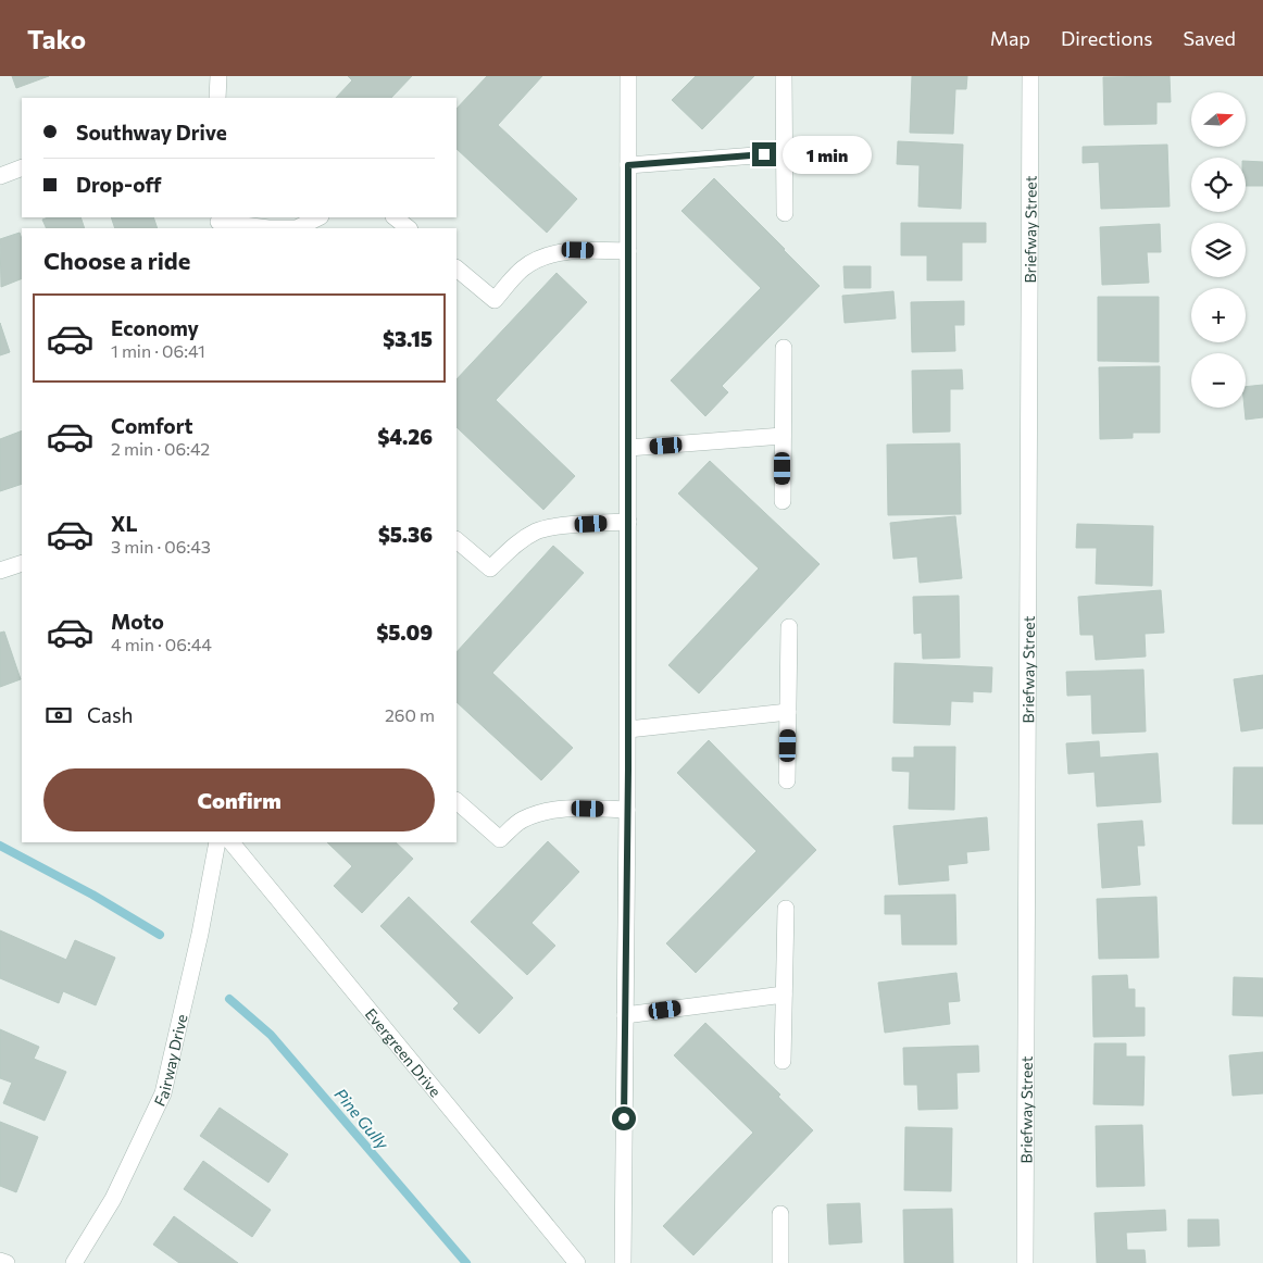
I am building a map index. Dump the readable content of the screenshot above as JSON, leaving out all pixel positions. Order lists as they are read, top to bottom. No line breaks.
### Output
{"streets":{"street":["Briefway Street","Evergreen Drive","Fairway Drive"]},"water":["Pine Gully"],"north":"right","page":{"header":"Tako","nav":["Map","Directions","Saved"],"map_buttons":["+","−"],"banner":["Southway Drive","Drop-off"],"bubble":"1 min","heading":"Choose a ride","list":[{"name":"Economy","note":"1 min · 06:41","value":"$3.15"},{"name":"Comfort","note":"2 min · 06:42","value":"$4.26"},{"name":"XL","note":"3 min · 06:43","value":"$5.36"},{"name":"Moto","note":"4 min · 06:44","value":"$5.09"}],"pay":["Cash","260 m"],"buttons":"Confirm"}}
